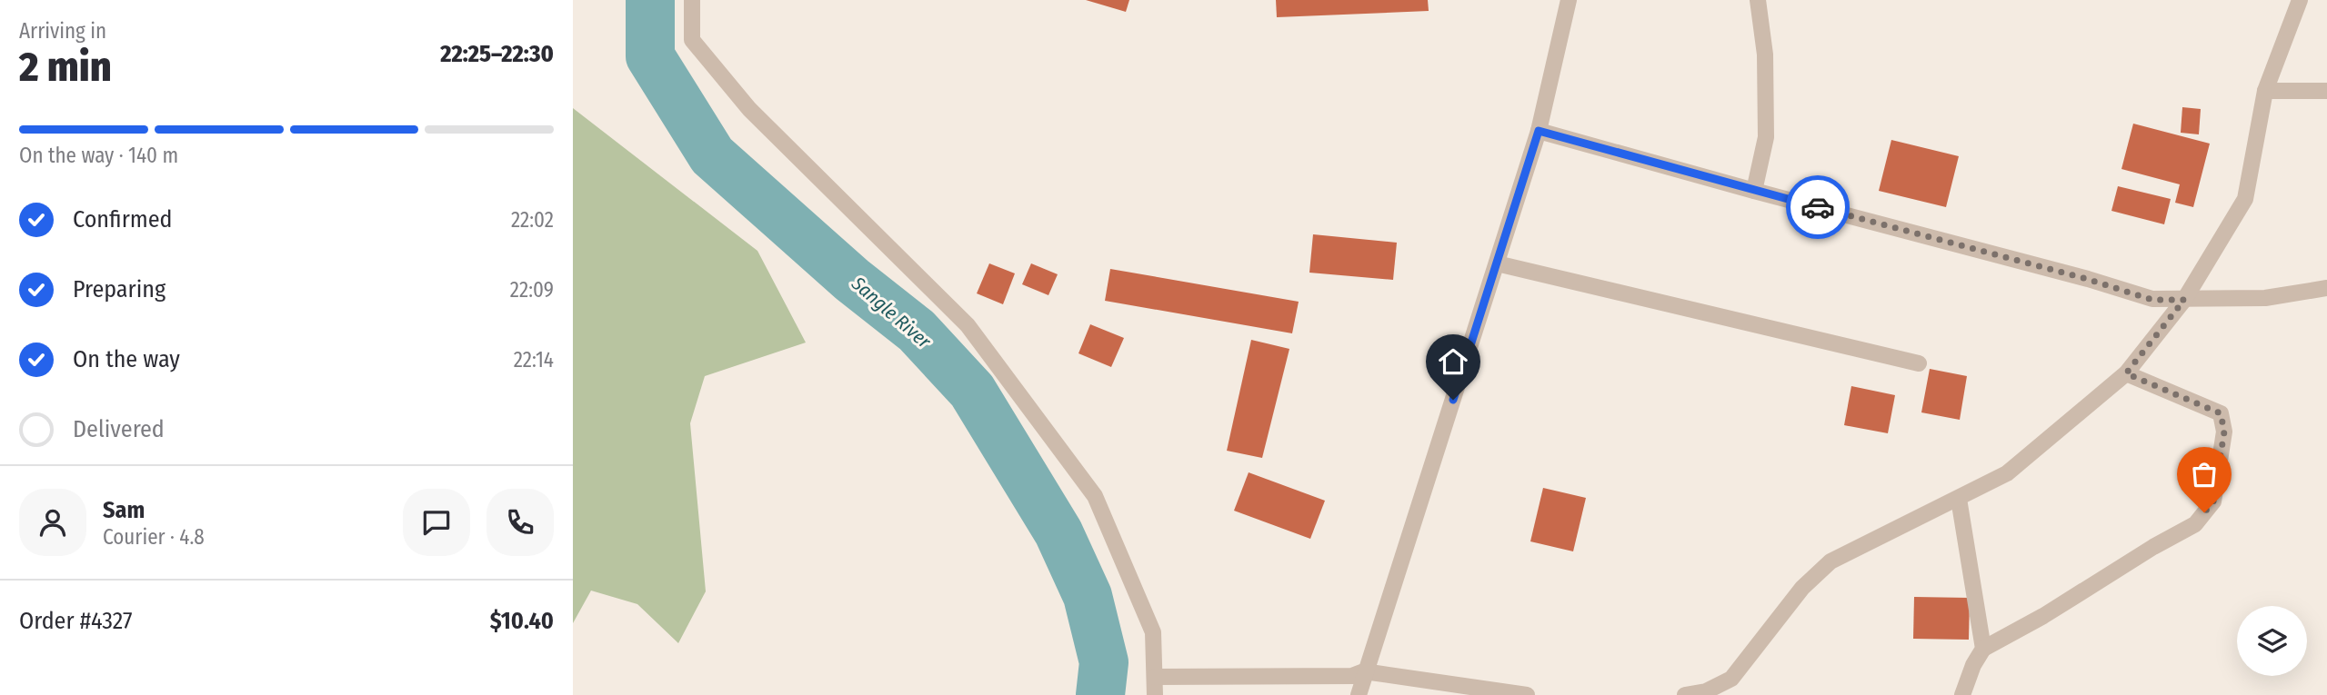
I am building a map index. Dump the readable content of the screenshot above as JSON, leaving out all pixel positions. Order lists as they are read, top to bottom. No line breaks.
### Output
{"water":["Sangle River"],"page":{"heading":["2 min","Arriving in","22:25–22:30"],"panel":["Sam","Courier · 4.8","Order #4327","$10.40"],"bar":"On the way · 140 m","list":[["Confirmed","22:02"],["Preparing","22:09"],["On the way","22:14"],"Delivered"]}}
